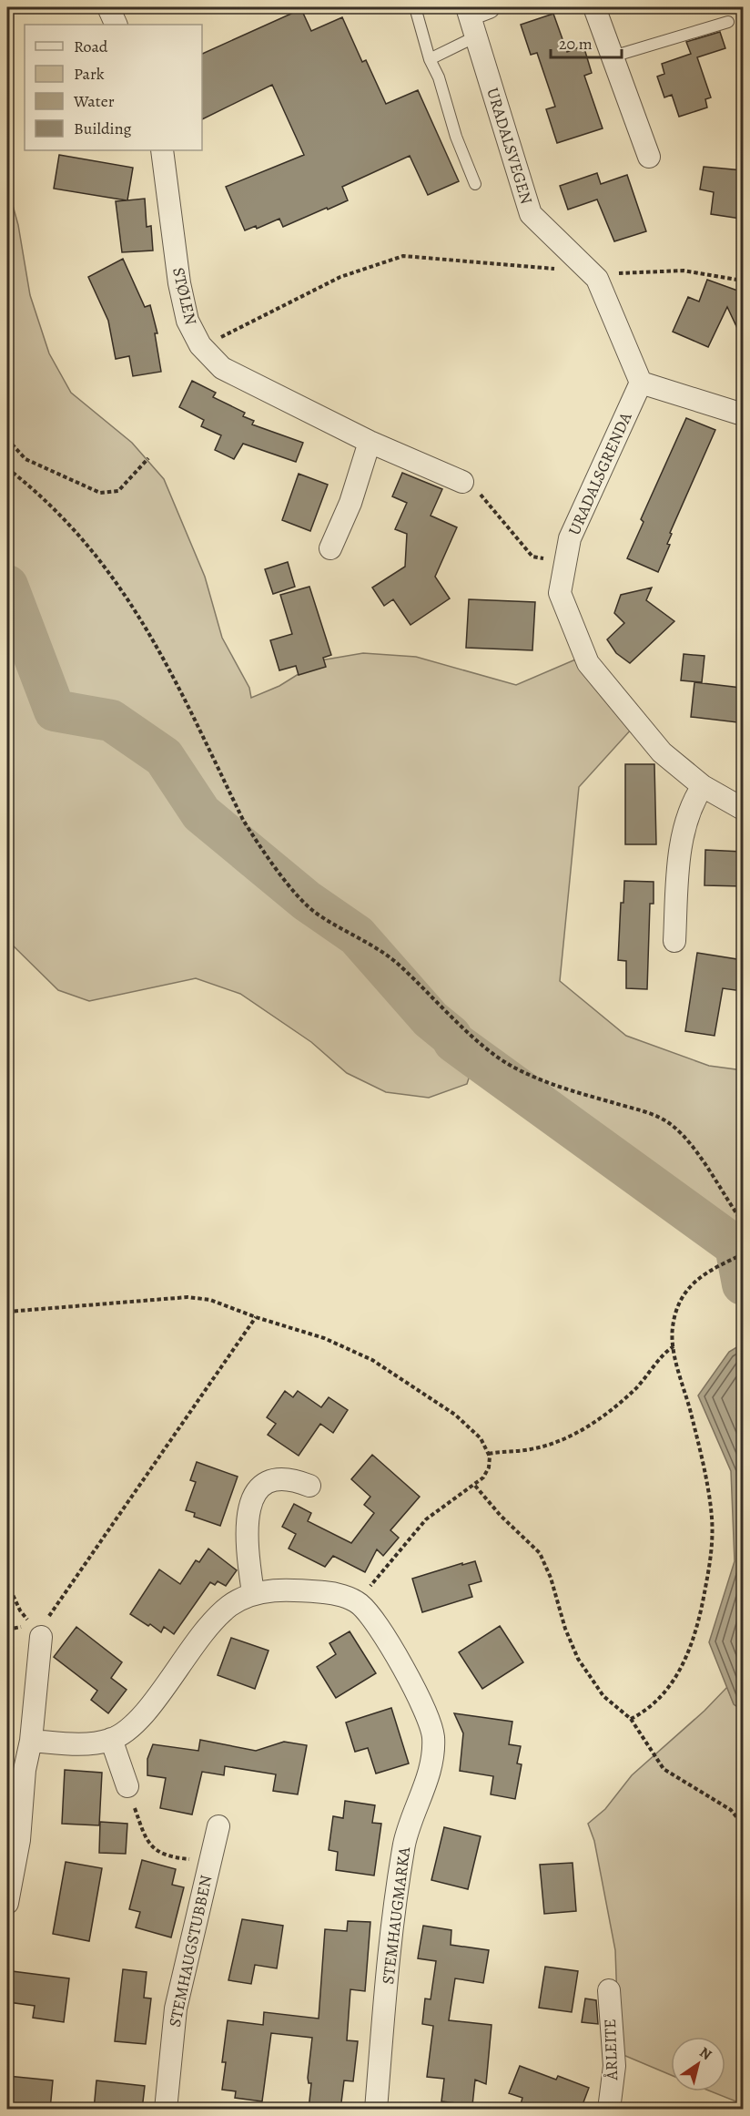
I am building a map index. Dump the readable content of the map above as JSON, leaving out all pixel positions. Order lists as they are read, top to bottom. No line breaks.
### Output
{"streets":{"street":["URADALSVEGEN","STØLEN","URADALSGRENDA","STEMHAUGMARKA","STEMHAUGSTUBBEN","ÅRLEITE"]},"crossings":[["URADALSVEGEN","URADALSGRENDA"]],"legend":["Road","Park","Water","Building"],"scale_bar":"20 m","north":"top right"}
